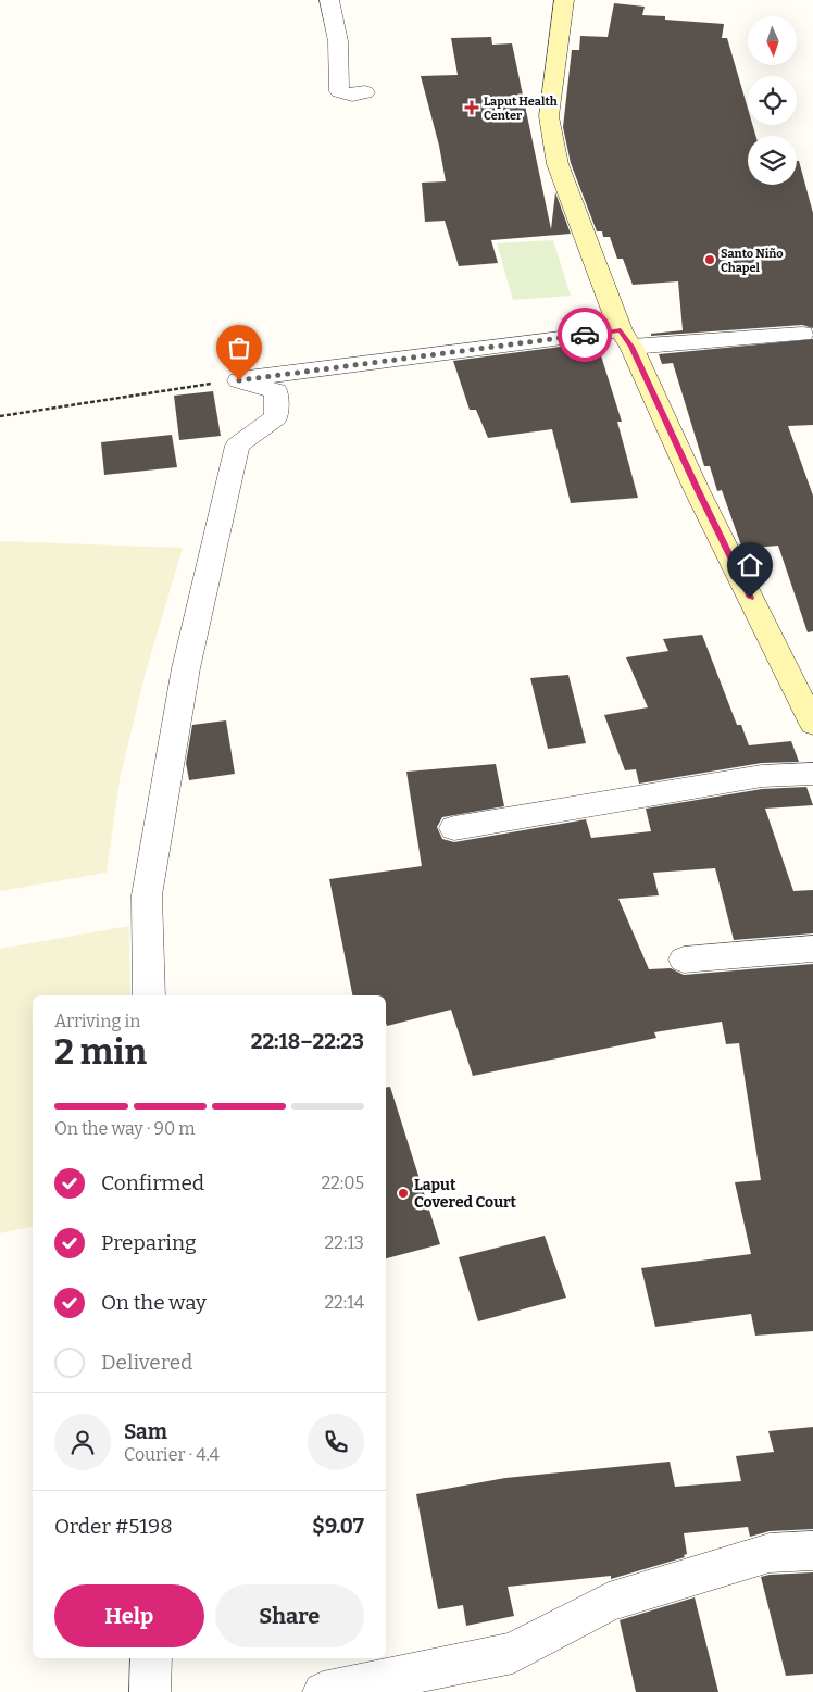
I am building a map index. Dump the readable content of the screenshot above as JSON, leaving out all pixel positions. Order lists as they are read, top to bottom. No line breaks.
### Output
{"places":{"health":["Laput Health Center"],"other":["Santo Niño Chapel","Laput Covered Court"]},"north":"bottom","page":{"heading":["2 min","Arriving in","22:18–22:23"],"panel":["Sam","Courier · 4.4","Order #5198","$9.07"],"bar":"On the way · 90 m","list":[["Confirmed","22:05"],["Preparing","22:13"],["On the way","22:14"],"Delivered"],"buttons":["Help","Share"]}}
